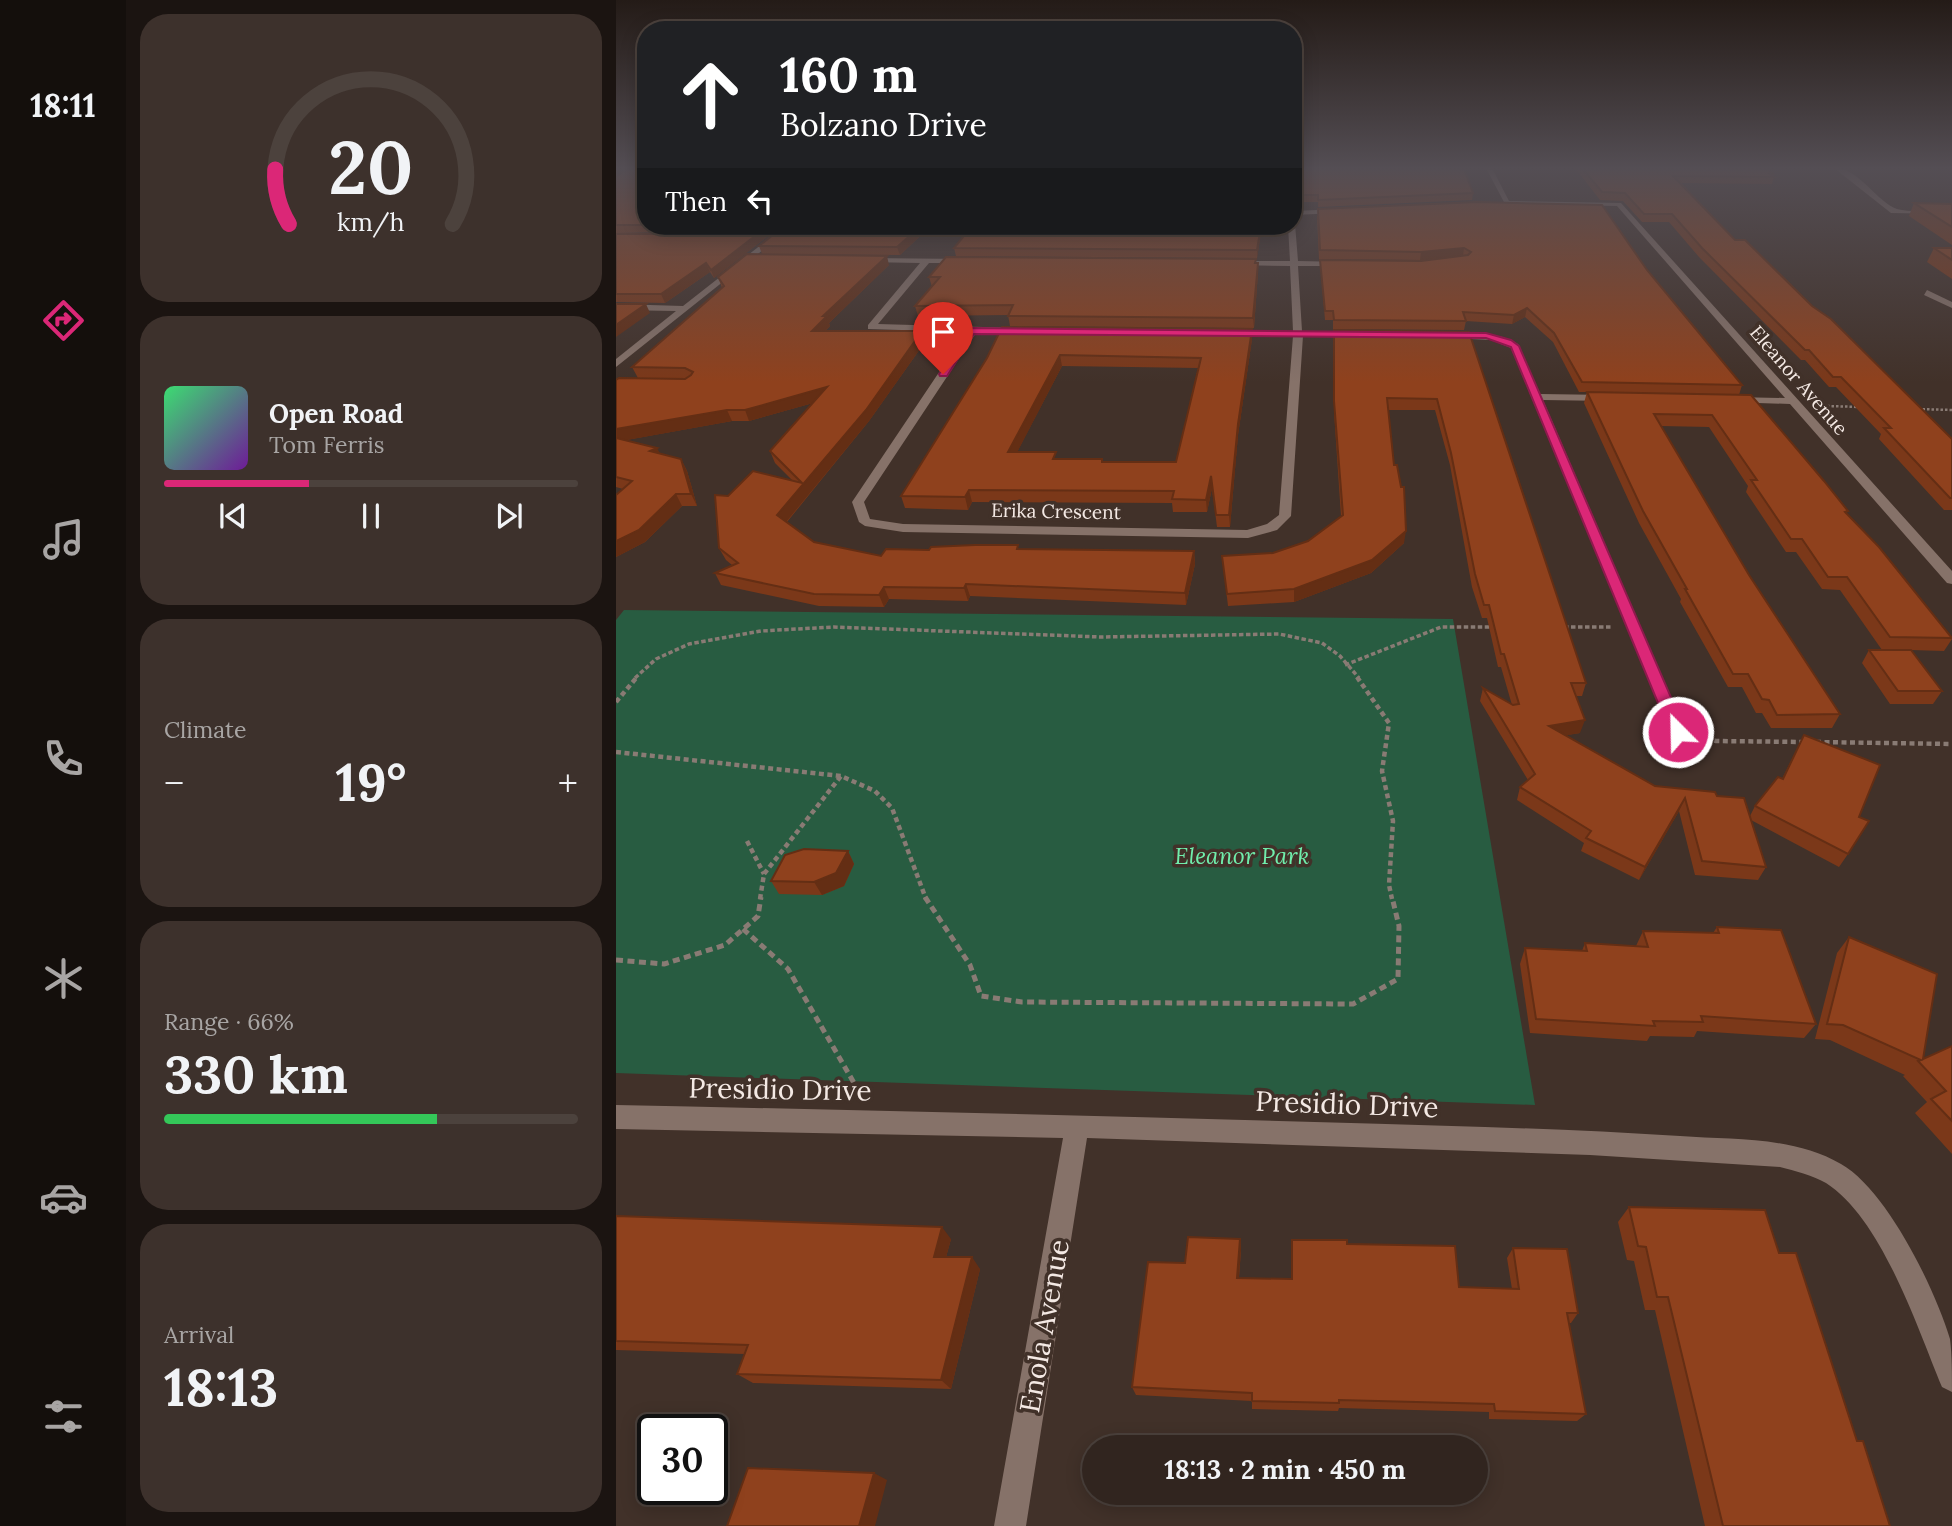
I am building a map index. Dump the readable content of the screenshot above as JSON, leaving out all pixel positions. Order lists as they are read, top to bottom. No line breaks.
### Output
{"streets":{"street":["Eleanor Avenue","Erika Crescent","Presidio Drive","Enola Avenue"]},"crossings":[["Presidio Drive","Enola Avenue"]],"parks":["Eleanor Park"],"page":{"tabs":"18:11","turn":["160 m","Bolzano Drive"],"then":"Then","song":["Open Road","Tom Ferris"],"tile":["Climate",["Range · 66%","330 km"],["Arrival","18:13"]],"heat":["−","19°","+"],"limit":"30","trip":"18:13 · 2 min · 450 m","gauge":["20","km/h"]}}
